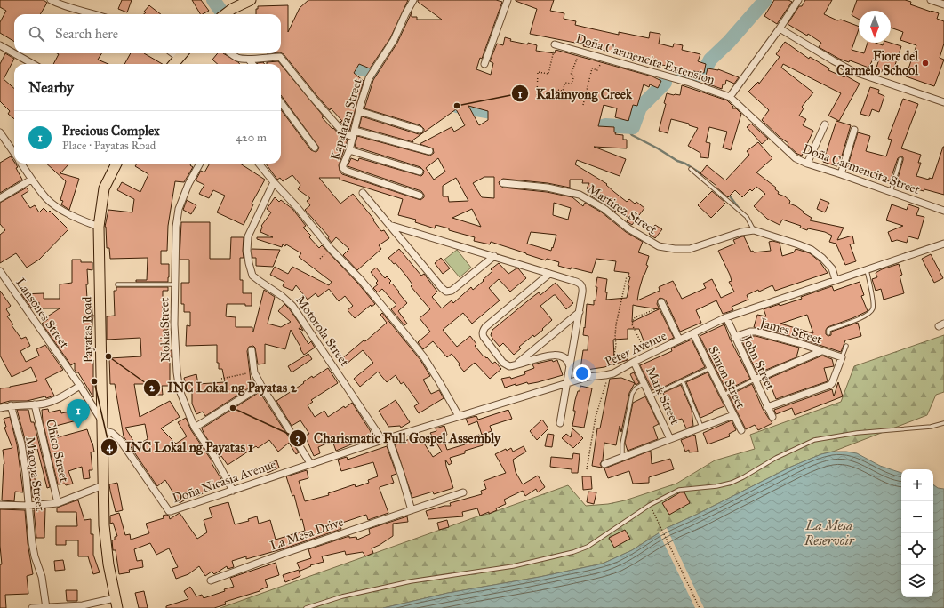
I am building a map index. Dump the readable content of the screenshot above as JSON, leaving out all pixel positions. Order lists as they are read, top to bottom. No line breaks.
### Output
{"streets":{"main road":["Payatas Road"],"street":["Doña Carmencita Extension","Kapalaran Street","Doña Carmencita Street","Martirez Street","Lansones Street","Nokia Street","Motorola Street","James Street","Peter Avenue","John Street","Simon Street","Mark Street","Chico Street","Macopa Street","Doña Nicasia Avenue","La Mesa Drive"]},"crossings":[["Doña Carmencita Extension","Doña Carmencita Street"],["Martirez Street","Peter Avenue"],["Lansones Street","Payatas Road"],["Lansones Street","Doña Nicasia Avenue"],["Payatas Road","Doña Nicasia Avenue"],["Nokia Street","Doña Nicasia Avenue"],["Motorola Street","Peter Avenue"],["Motorola Street","Doña Nicasia Avenue"],["James Street","John Street"],["Peter Avenue","John Street"],["Peter Avenue","Simon Street"],["Peter Avenue","Mark Street"],["Peter Avenue","Doña Nicasia Avenue"]],"water":["La Mesa Reservoir"],"places":["Fiore del Carmelo School","Kalamyong Creek","INC Lokal ng Payatas 2","INC Lokal ng Payatas 1","Charismatic Full Gospel Assembly"],"north":"bottom","page":{"search":"Search here","heading":"Nearby","list":[{"mark":"1","name":"Precious Complex","note":"Place · Payatas Road","value":"420 m"}],"pins":"1","map_buttons":["+","−"]}}
